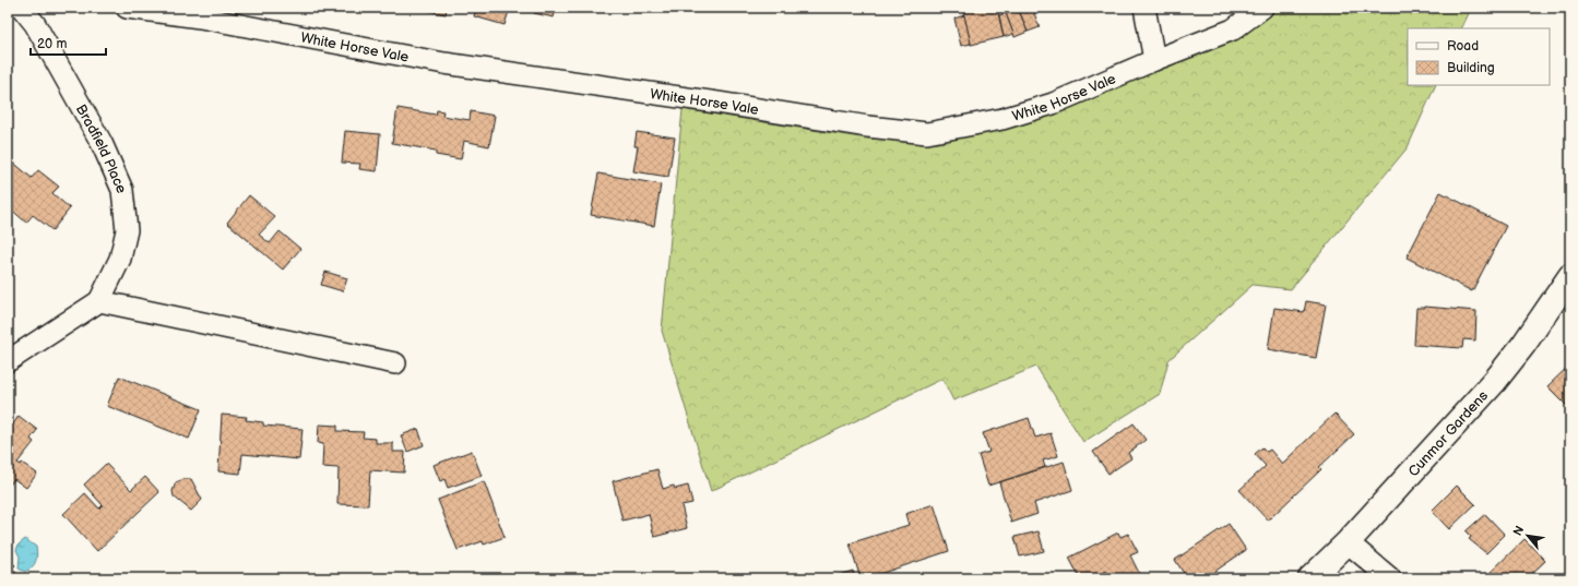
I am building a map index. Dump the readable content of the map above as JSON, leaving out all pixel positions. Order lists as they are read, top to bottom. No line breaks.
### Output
{"streets":{"street":["White Horse Vale","Bradfield Place","Cunmor Gardens"]},"legend":["Road","Building"],"scale_bar":"20 m","north":"top left"}
